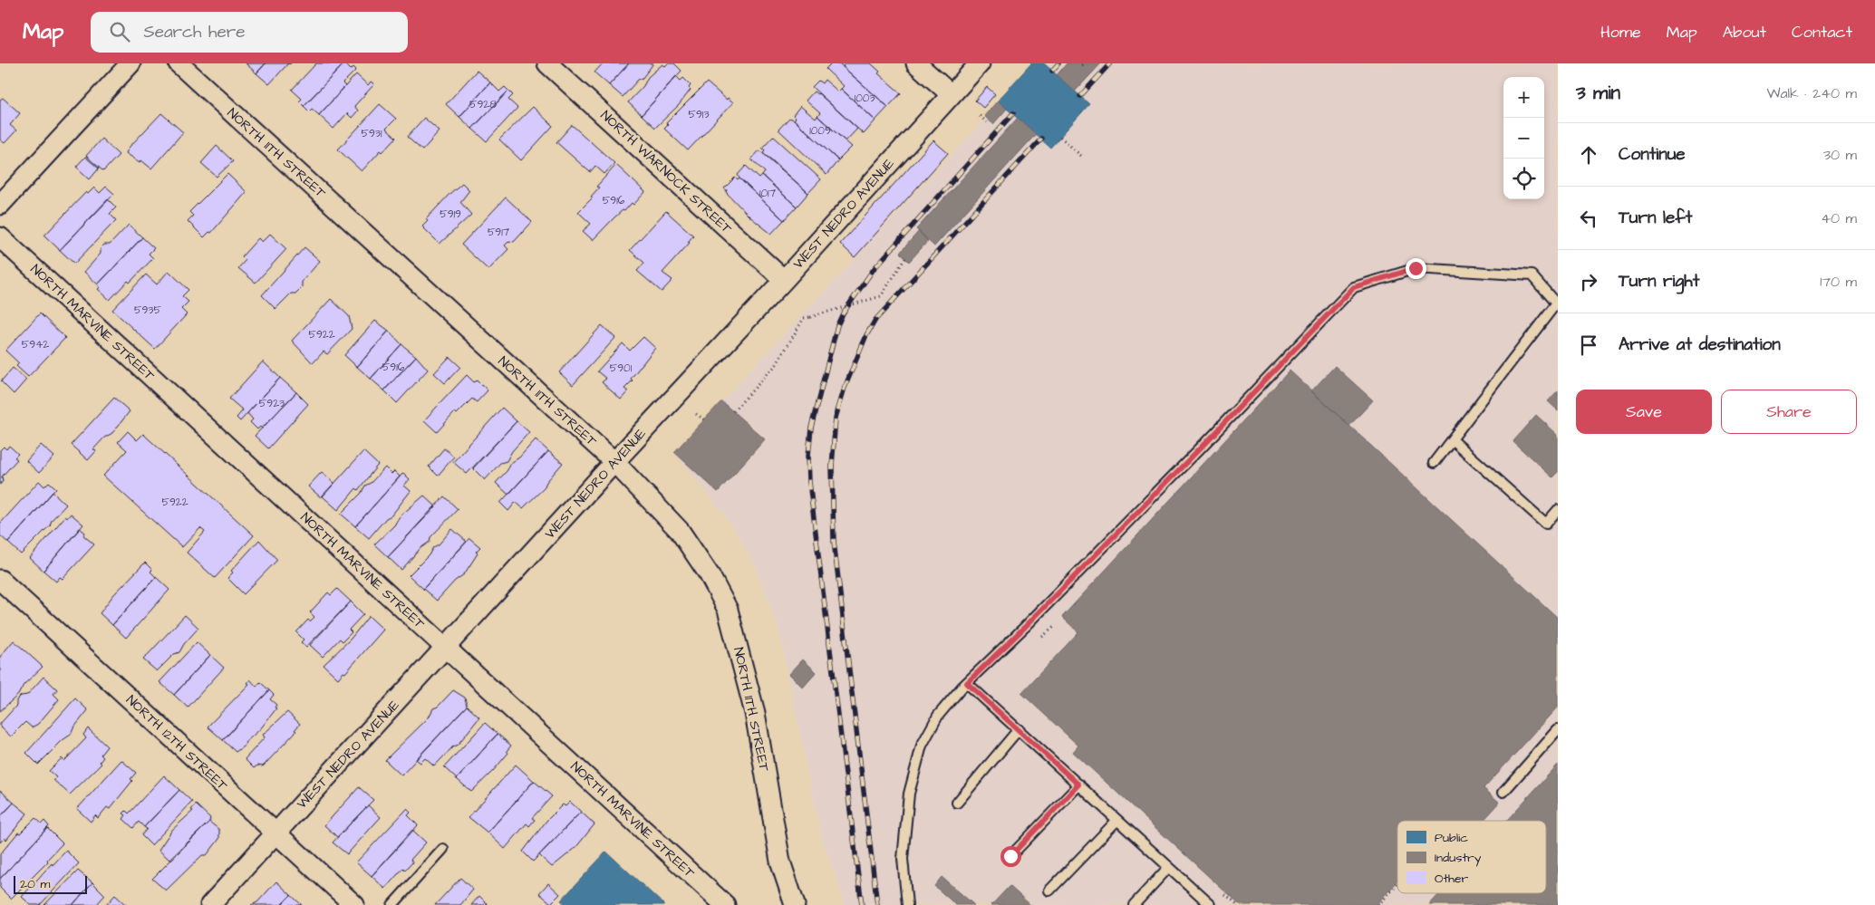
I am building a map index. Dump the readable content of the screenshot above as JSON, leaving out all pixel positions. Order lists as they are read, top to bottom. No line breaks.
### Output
{"streets":{"street":["NORTH 11TH STREET","NORTH WARNOCK STREET","WEST NEDRO AVENUE","NORTH MARVINE STREET","NORTH 12TH STREET"]},"crossings":[["NORTH 11TH STREET","WEST NEDRO AVENUE"],["NORTH WARNOCK STREET","WEST NEDRO AVENUE"],["WEST NEDRO AVENUE","NORTH MARVINE STREET"],["WEST NEDRO AVENUE","NORTH 12TH STREET"]],"house_numbers":["1003","5928","5913","1009","5931","1017","5916","5919","5917","5935","5922","5942","5916","5901","5923","5922"],"legend":["Public","Industry","Other"],"scale_bar":"20 m","page":{"header":"Map","search":"Search here","nav":["Home","Map","About","Contact"],"heading":["3 min","Walk · 240 m"],"map_buttons":["+","−"],"list":[["Continue","30 m"],["Turn left","40 m"],["Turn right","170 m"],"Arrive at destination"],"buttons":["Save","Share"],"scale":"20 m"}}
